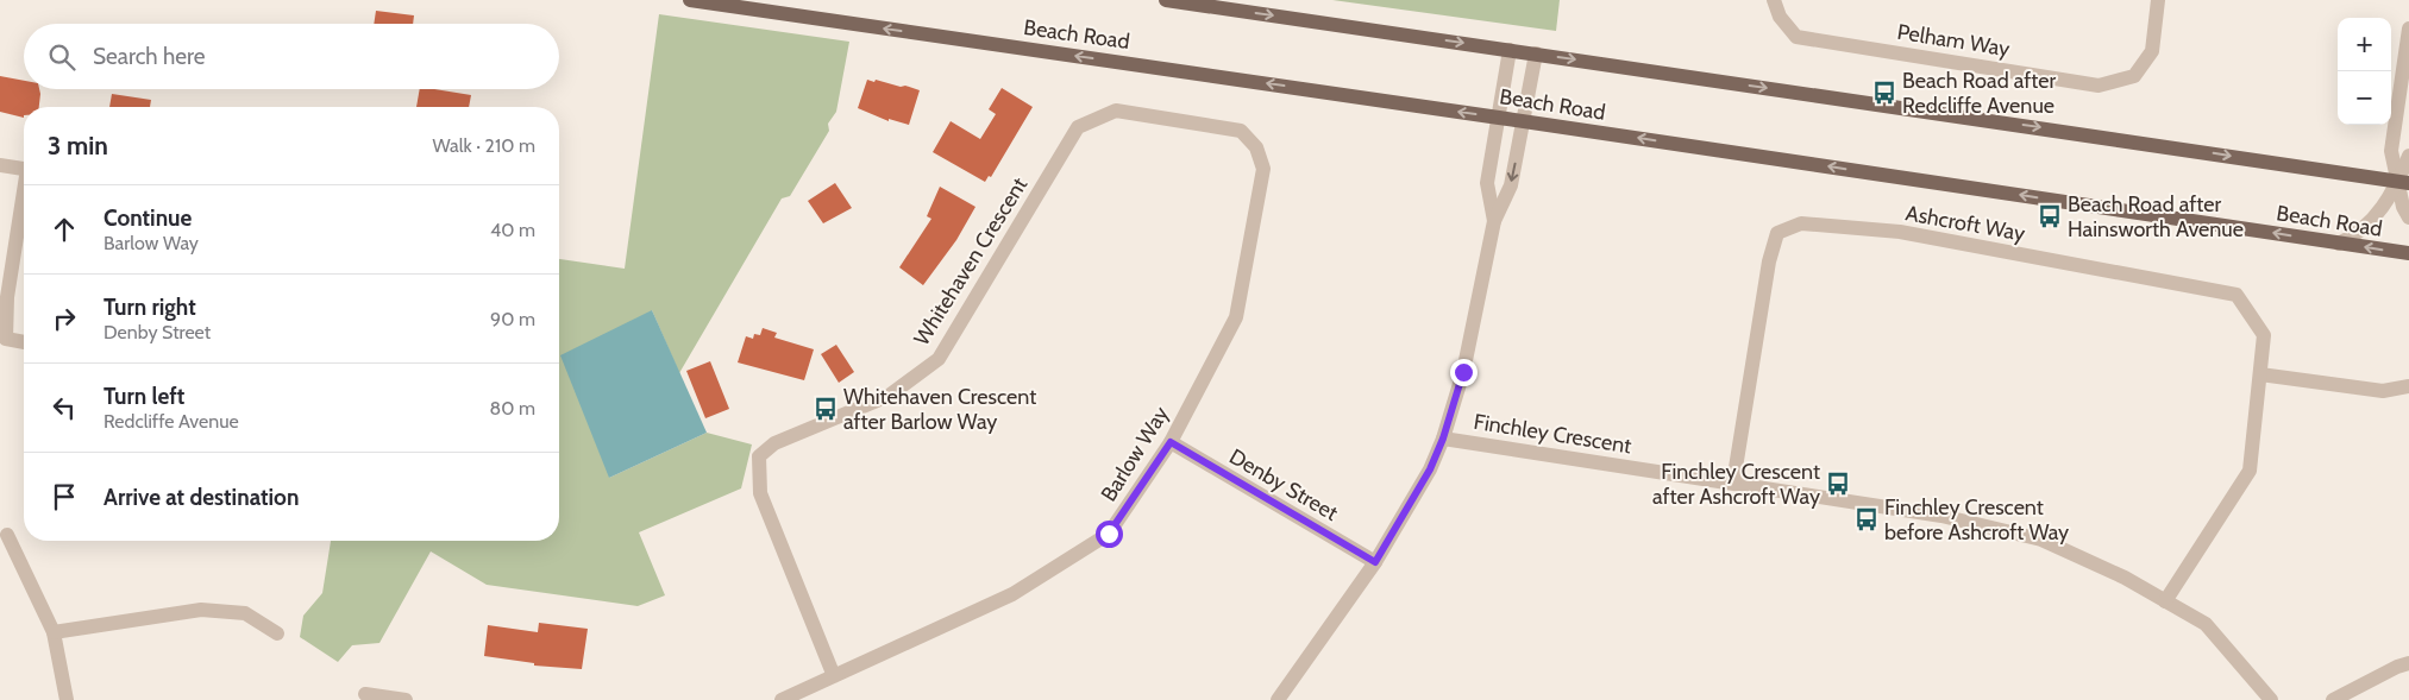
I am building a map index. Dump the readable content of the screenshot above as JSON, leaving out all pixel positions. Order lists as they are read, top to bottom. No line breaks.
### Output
{"streets":{"main road":["Beach Road"],"street":["Pelham Way","Ashcroft Way","Whitehaven Crescent","Finchley Crescent","Barlow Way","Denby Street"]},"crossings":[["Ashcroft Way","Finchley Crescent"],["Whitehaven Crescent","Barlow Way"],["Barlow Way","Denby Street"]],"places":{"bus stop":["Beach Road after Redcliffe Avenue","Beach Road after Hainsworth Avenue","Whitehaven Crescent after Barlow Way","Finchley Crescent after Ashcroft Way","Finchley Crescent before Ashcroft Way"]},"page":{"map_buttons":["+","−"],"search":"Search here","heading":["3 min","Walk · 210 m"],"list":[["Continue","Barlow Way","40 m"],["Turn right","Denby Street","90 m"],["Turn left","Redcliffe Avenue","80 m"],"Arrive at destination"]}}
